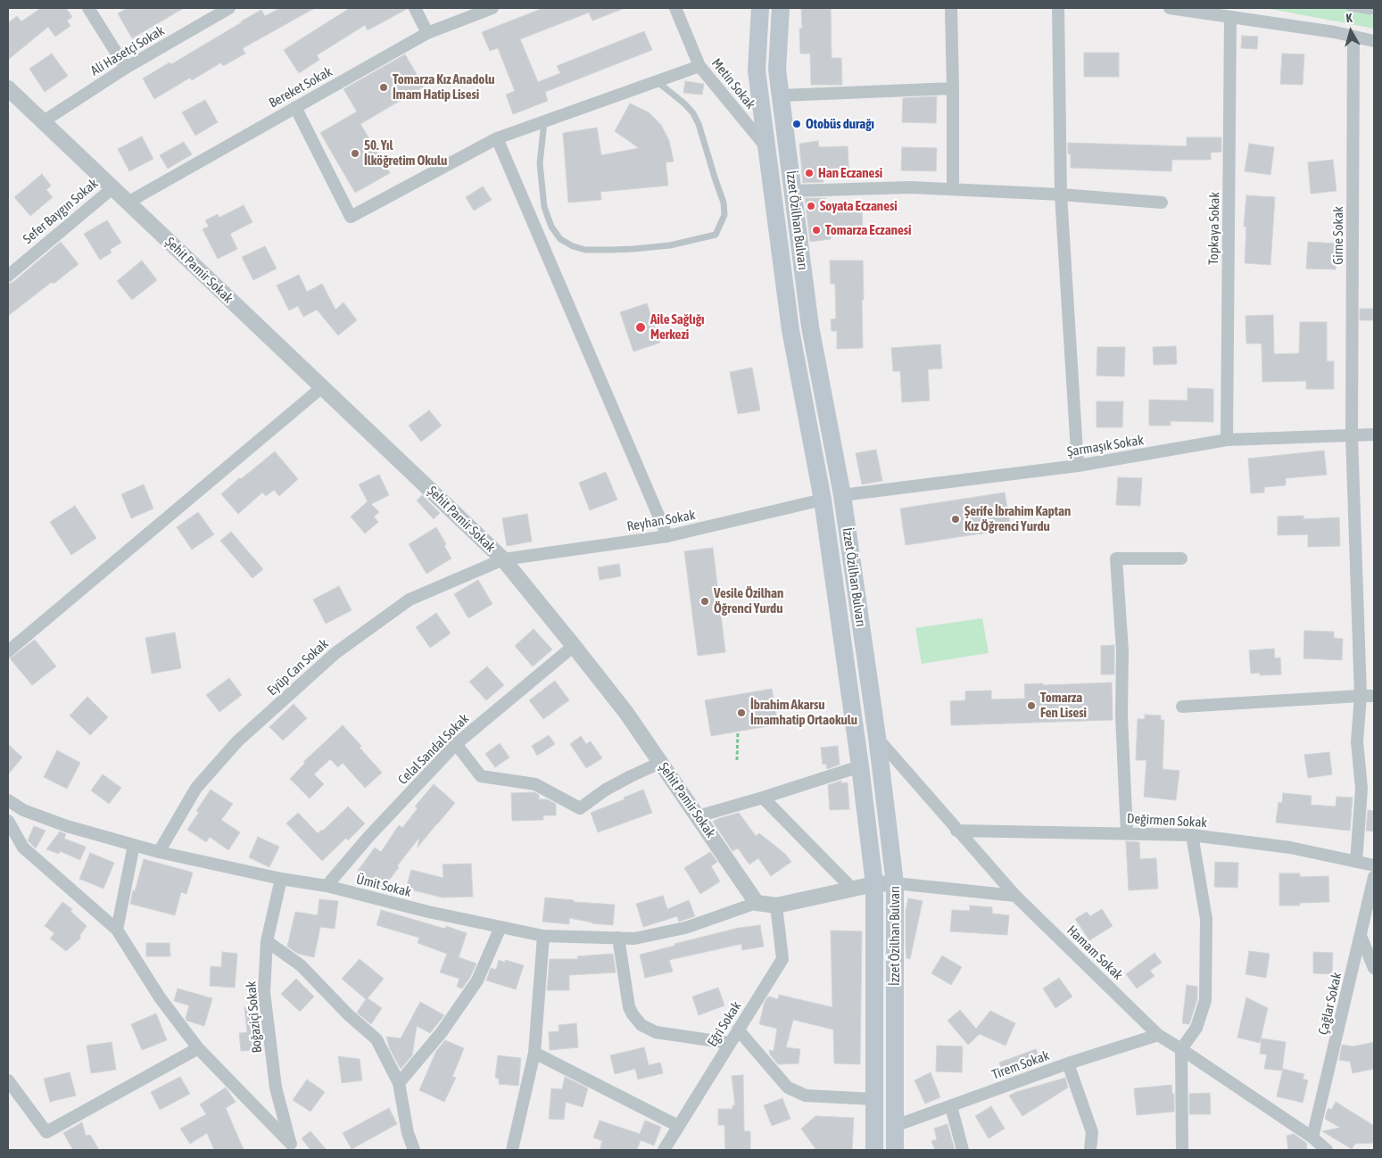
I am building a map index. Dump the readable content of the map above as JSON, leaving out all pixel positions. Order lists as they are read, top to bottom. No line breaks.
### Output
{"streets":{"main road":["İzzet Özilhan Bulvarı"],"street":["Ali Hasetçi Sokak","Metin Sokak","Bereket Sokak","Sefer Baygın Sokak","Topkaya Sokak","Girne Sokak","Şehit Pamir Sokak","Şarmaşık Sokak","Reyhan Sokak","Eyüp Can Sokak","Celal Sandal Sokak","Değirmen Sokak","Ümit Sokak","Hamam Sokak","Çağlar Sokak","Boğaziçi Sokak","Eğri Sokak","Tirem Sokak"]},"crossings":[["Ali Hasetçi Sokak","Şehit Pamir Sokak"],["Metin Sokak","İzzet Özilhan Bulvarı"],["Bereket Sokak","Şehit Pamir Sokak"],["Sefer Baygın Sokak","Şehit Pamir Sokak"],["İzzet Özilhan Bulvarı","Şarmaşık Sokak"],["İzzet Özilhan Bulvarı","Reyhan Sokak"],["İzzet Özilhan Bulvarı","Hamam Sokak"],["İzzet Özilhan Bulvarı","Tirem Sokak"],["Topkaya Sokak","Şarmaşık Sokak"],["Girne Sokak","Şarmaşık Sokak"],["Girne Sokak","Değirmen Sokak"],["Şehit Pamir Sokak","Reyhan Sokak"],["Şehit Pamir Sokak","Eyüp Can Sokak"],["Şehit Pamir Sokak","Celal Sandal Sokak"],["Şehit Pamir Sokak","Ümit Sokak"],["Reyhan Sokak","Eyüp Can Sokak"],["Eyüp Can Sokak","Ümit Sokak"],["Celal Sandal Sokak","Ümit Sokak"],["Değirmen Sokak","Hamam Sokak"],["Ümit Sokak","Boğaziçi Sokak"],["Hamam Sokak","Çağlar Sokak"],["Hamam Sokak","Tirem Sokak"]],"places":["Tomarza Kız Anadolu İmam Hatip Lisesi","Otobüs durağı","50. Yıl İlköğretim Okulu","Han Eczanesi","Soyata Eczanesi","Tomarza Eczanesi","Aile Sağlığı Merkezi","Şerife İbrahim Kaptan Kız Öğrenci Yurdu","Vesile Özilhan Öğrenci Yurdu","Tomarza Fen Lisesi","İbrahim Akarsu İmamhatip Ortaokulu"],"north":"top"}
